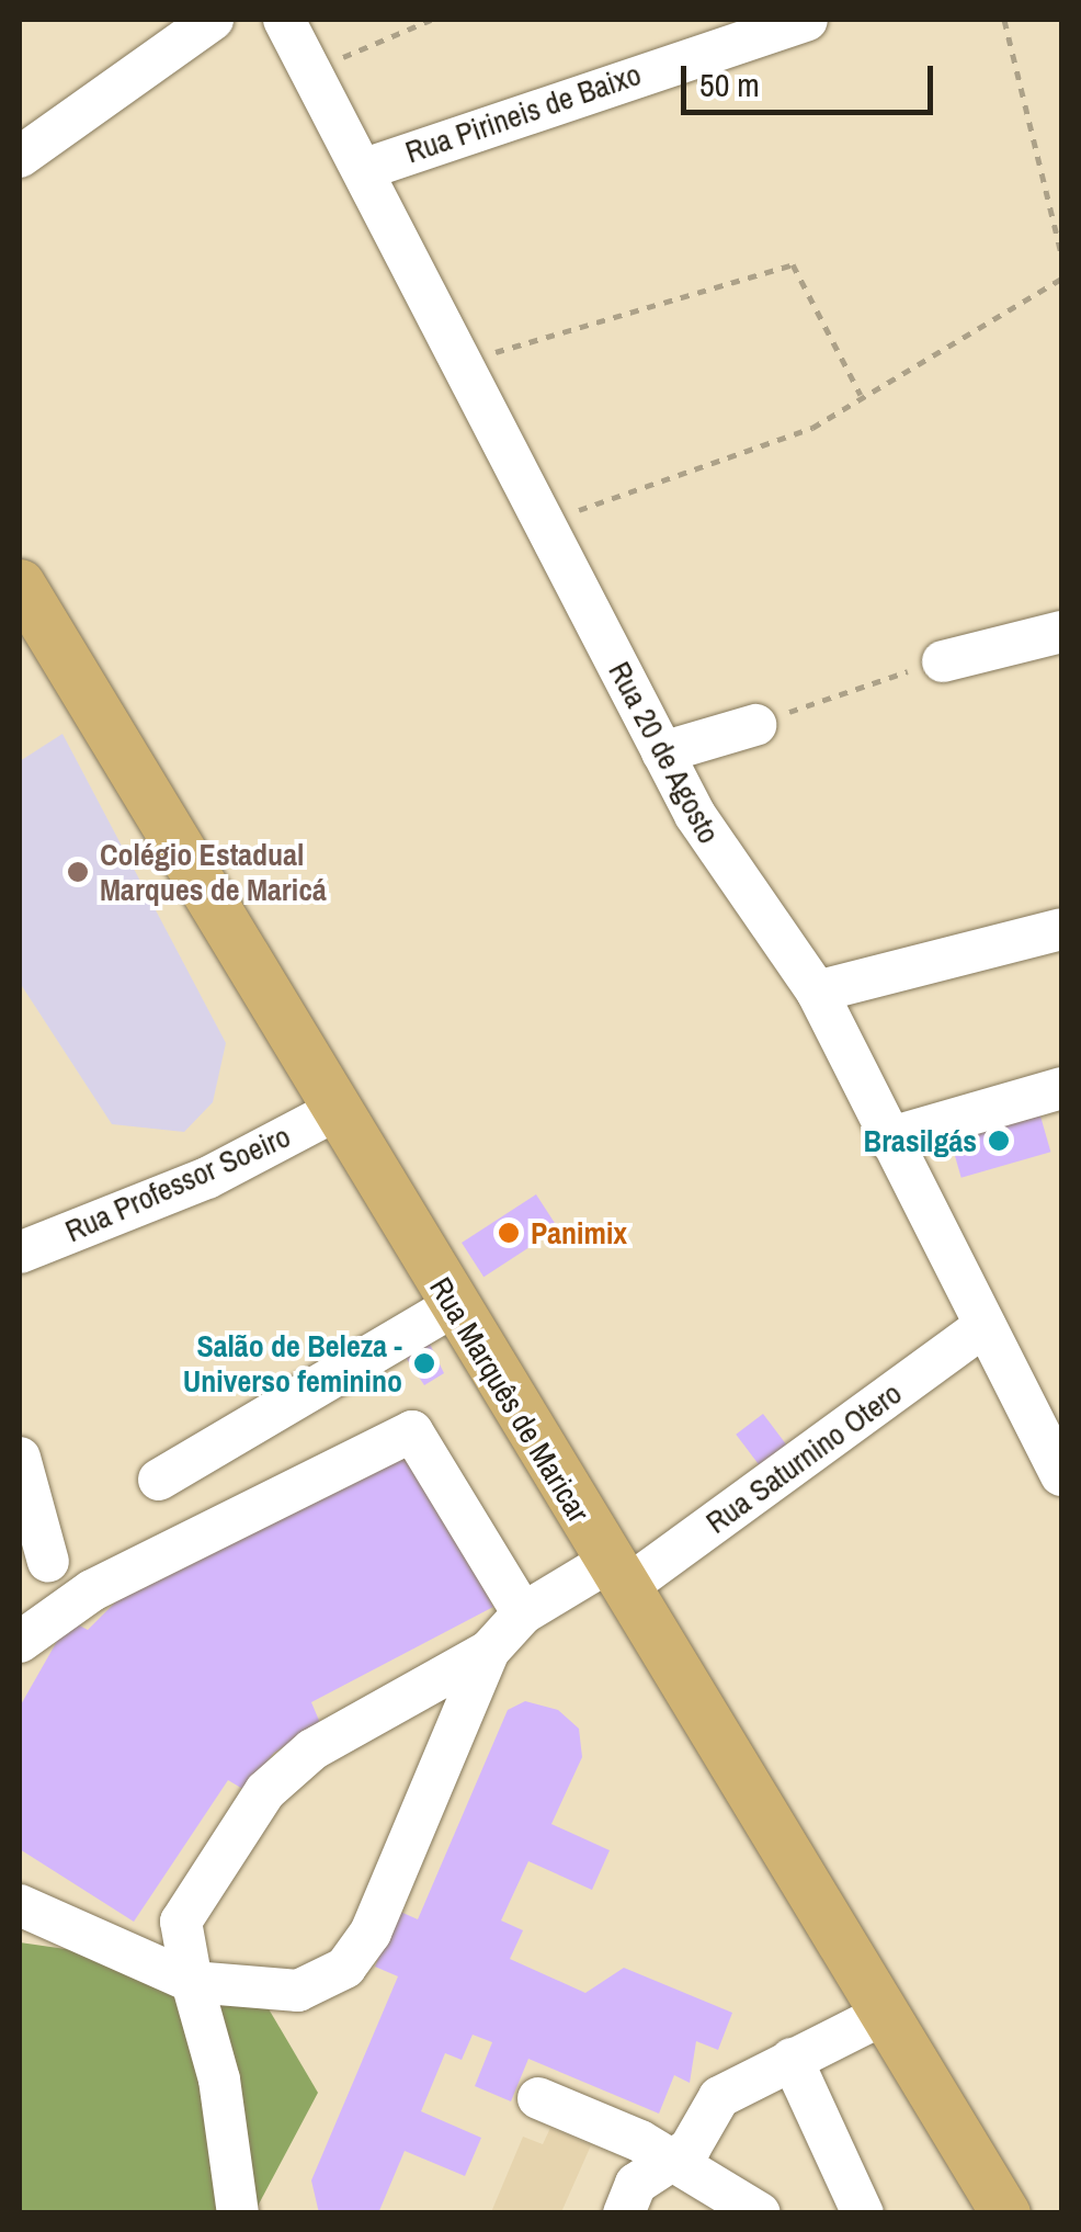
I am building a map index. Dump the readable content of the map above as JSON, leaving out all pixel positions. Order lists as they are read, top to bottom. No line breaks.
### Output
{"streets":{"main road":["Rua Marquês de Maricar"],"street":["Rua Pirineis de Baixo","Rua 20 de Agosto","Rua Professor Soeiro","Rua Saturnino Otero"]},"crossings":[["Rua Pirineis de Baixo","Rua 20 de Agosto"],["Rua 20 de Agosto","Rua Saturnino Otero"],["Rua Professor Soeiro","Rua Marquês de Maricar"],["Rua Marquês de Maricar","Rua Saturnino Otero"]],"places":["Colégio Estadual Marques de Maricá","Brasilgás","Panimix","Salão de Beleza - Universo feminino"],"scale_bar":"50 m"}
